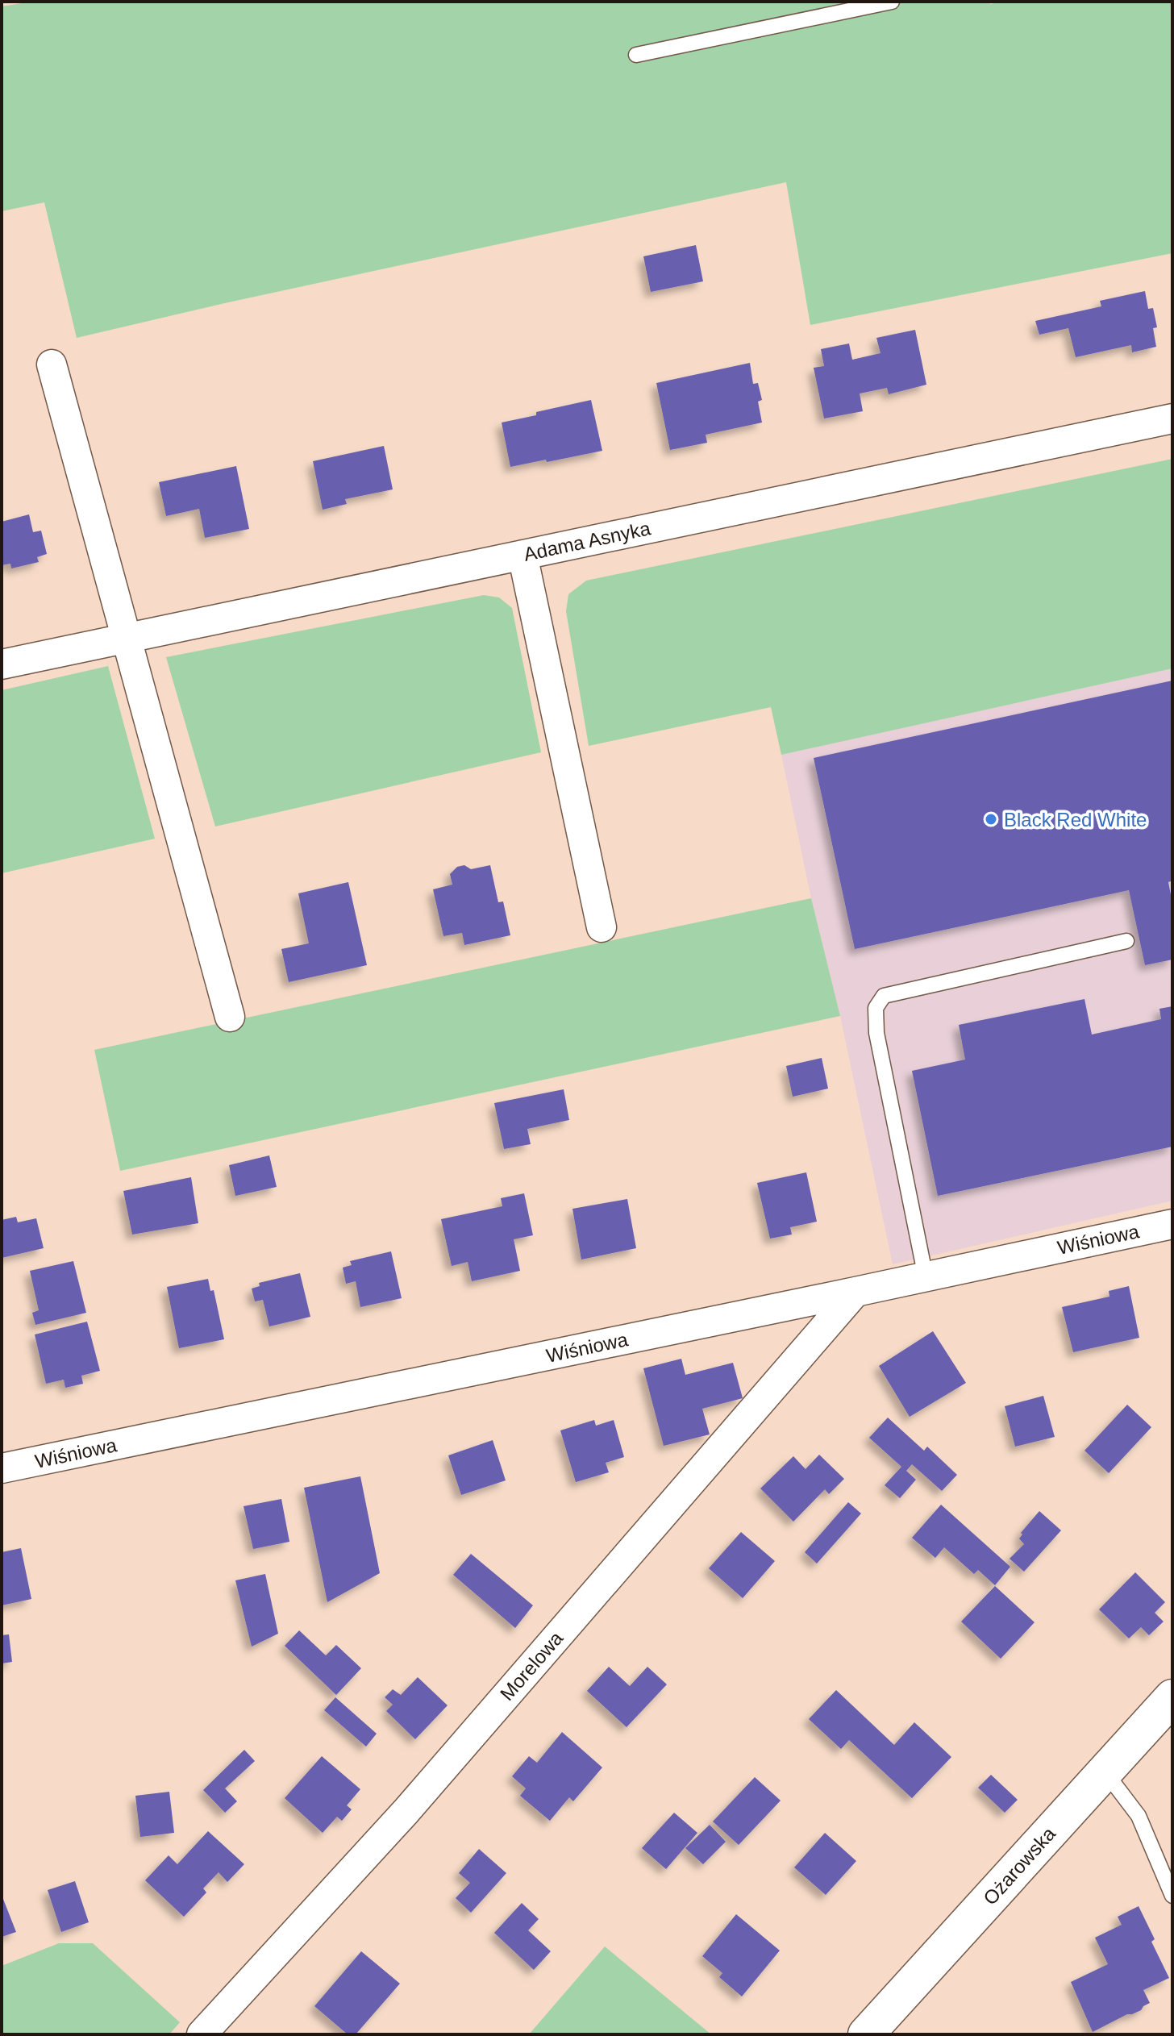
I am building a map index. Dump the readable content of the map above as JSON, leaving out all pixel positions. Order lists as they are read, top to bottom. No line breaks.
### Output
{"streets":{"street":["Adama Asnyka","Wiśniowa","Morelowa","Ożarowska"]},"crossings":[["Wiśniowa","Morelowa"]],"places":["Black Red White"]}
